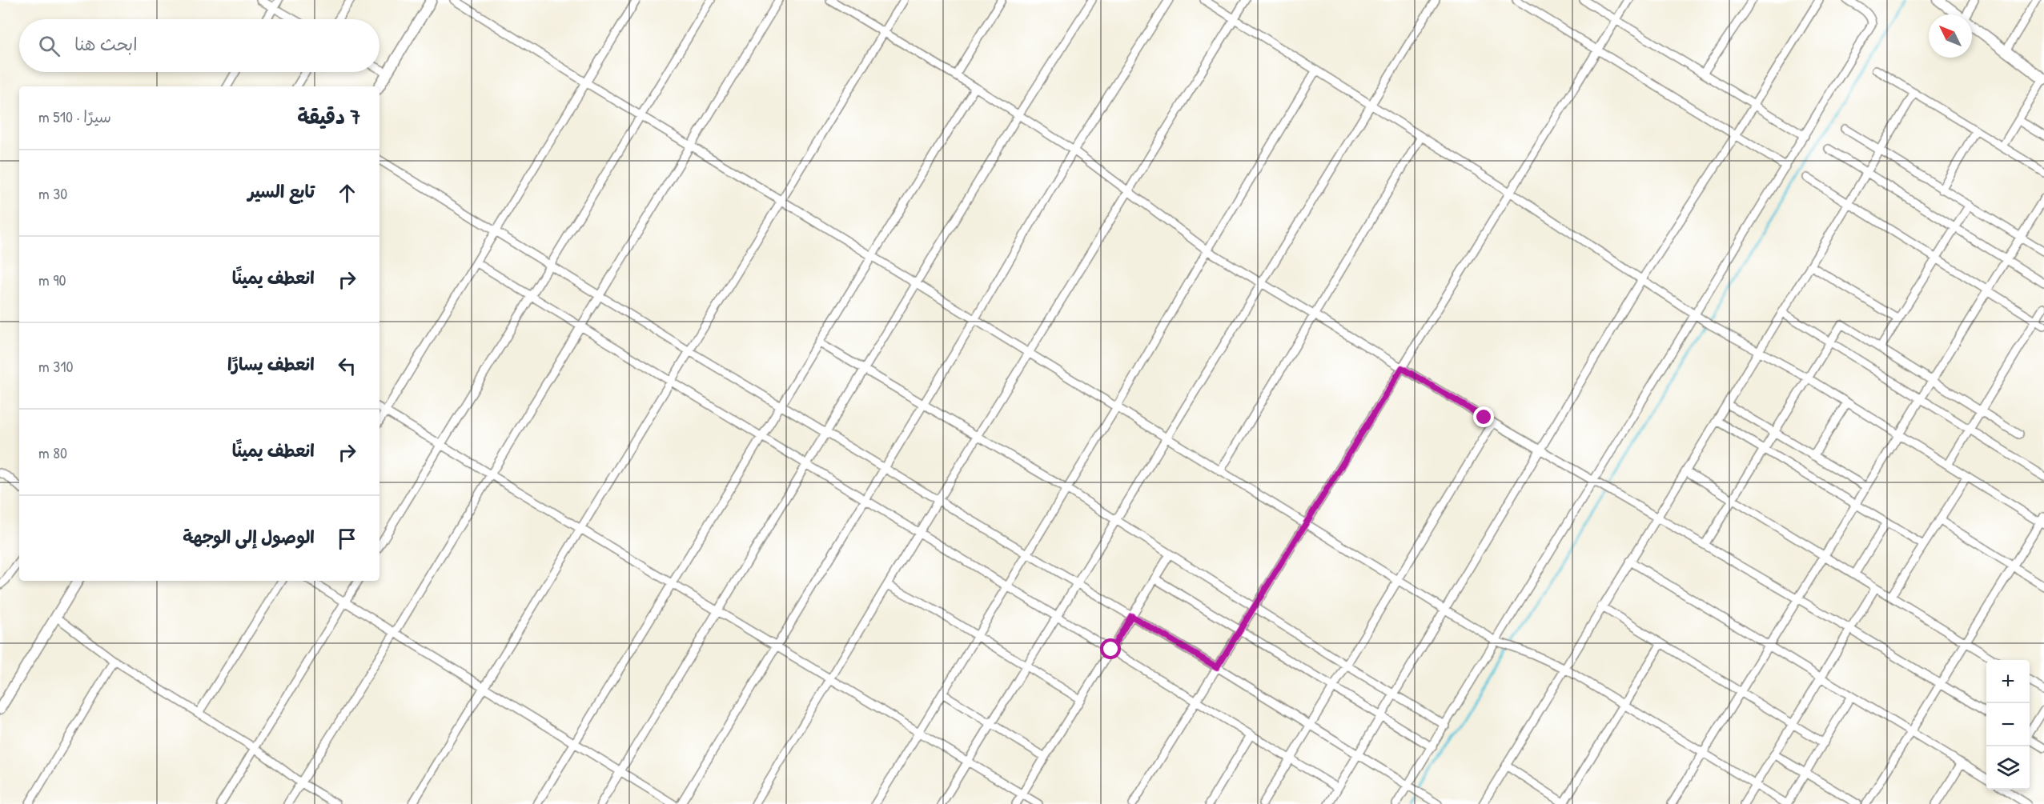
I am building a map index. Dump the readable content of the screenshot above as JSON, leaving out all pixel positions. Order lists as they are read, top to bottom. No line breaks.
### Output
{"north":"top left","page":{"search":"ابحث هنا","heading":["7 دقيقة","سيرًا · 510 m"],"list":[["تابع السير","30 m"],["انعطف يمينًا","90 m"],["انعطف يسارًا","310 m"],["انعطف يمينًا","80 m"],"الوصول إلى الوجهة"],"map_buttons":["+","−"]}}
